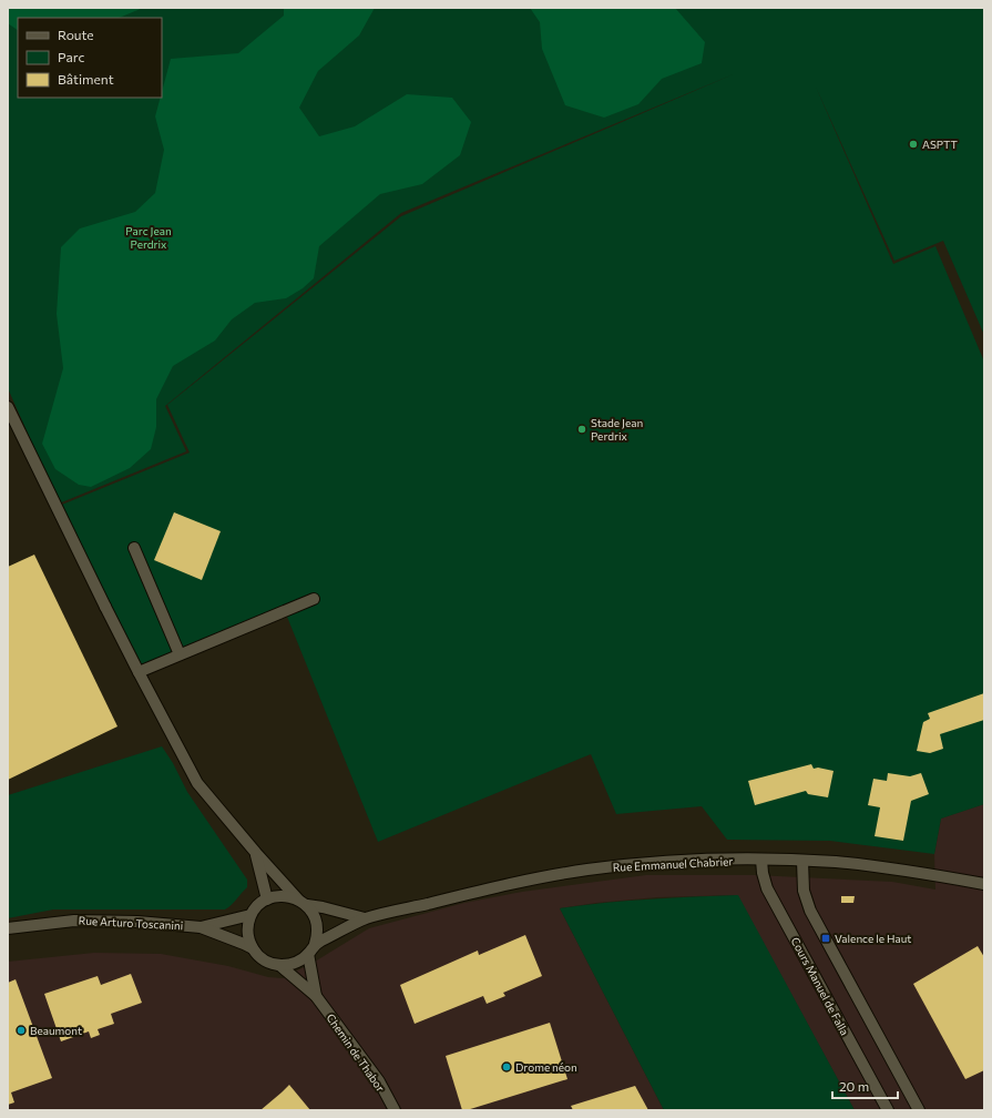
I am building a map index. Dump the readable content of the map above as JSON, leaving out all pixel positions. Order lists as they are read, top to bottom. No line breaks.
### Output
{"streets":{"street":["Rue Emmanuel Chabrier","Rue Arturo Toscanini","Cours Manuel de Falla","Chemin de Thabor"]},"crossings":[["Rue Emmanuel Chabrier","Rue Arturo Toscanini"],["Rue Emmanuel Chabrier","Cours Manuel de Falla"],["Rue Emmanuel Chabrier","Chemin de Thabor"],["Rue Arturo Toscanini","Chemin de Thabor"]],"parks":["Parc Jean Perdrix"],"places":{"other":["ASPTT","Stade Jean Perdrix","Beaumont","Drome néon"],"transit":["Valence le Haut"]},"legend":["Route","Parc","Bâtiment"],"scale_bar":"20 m"}
